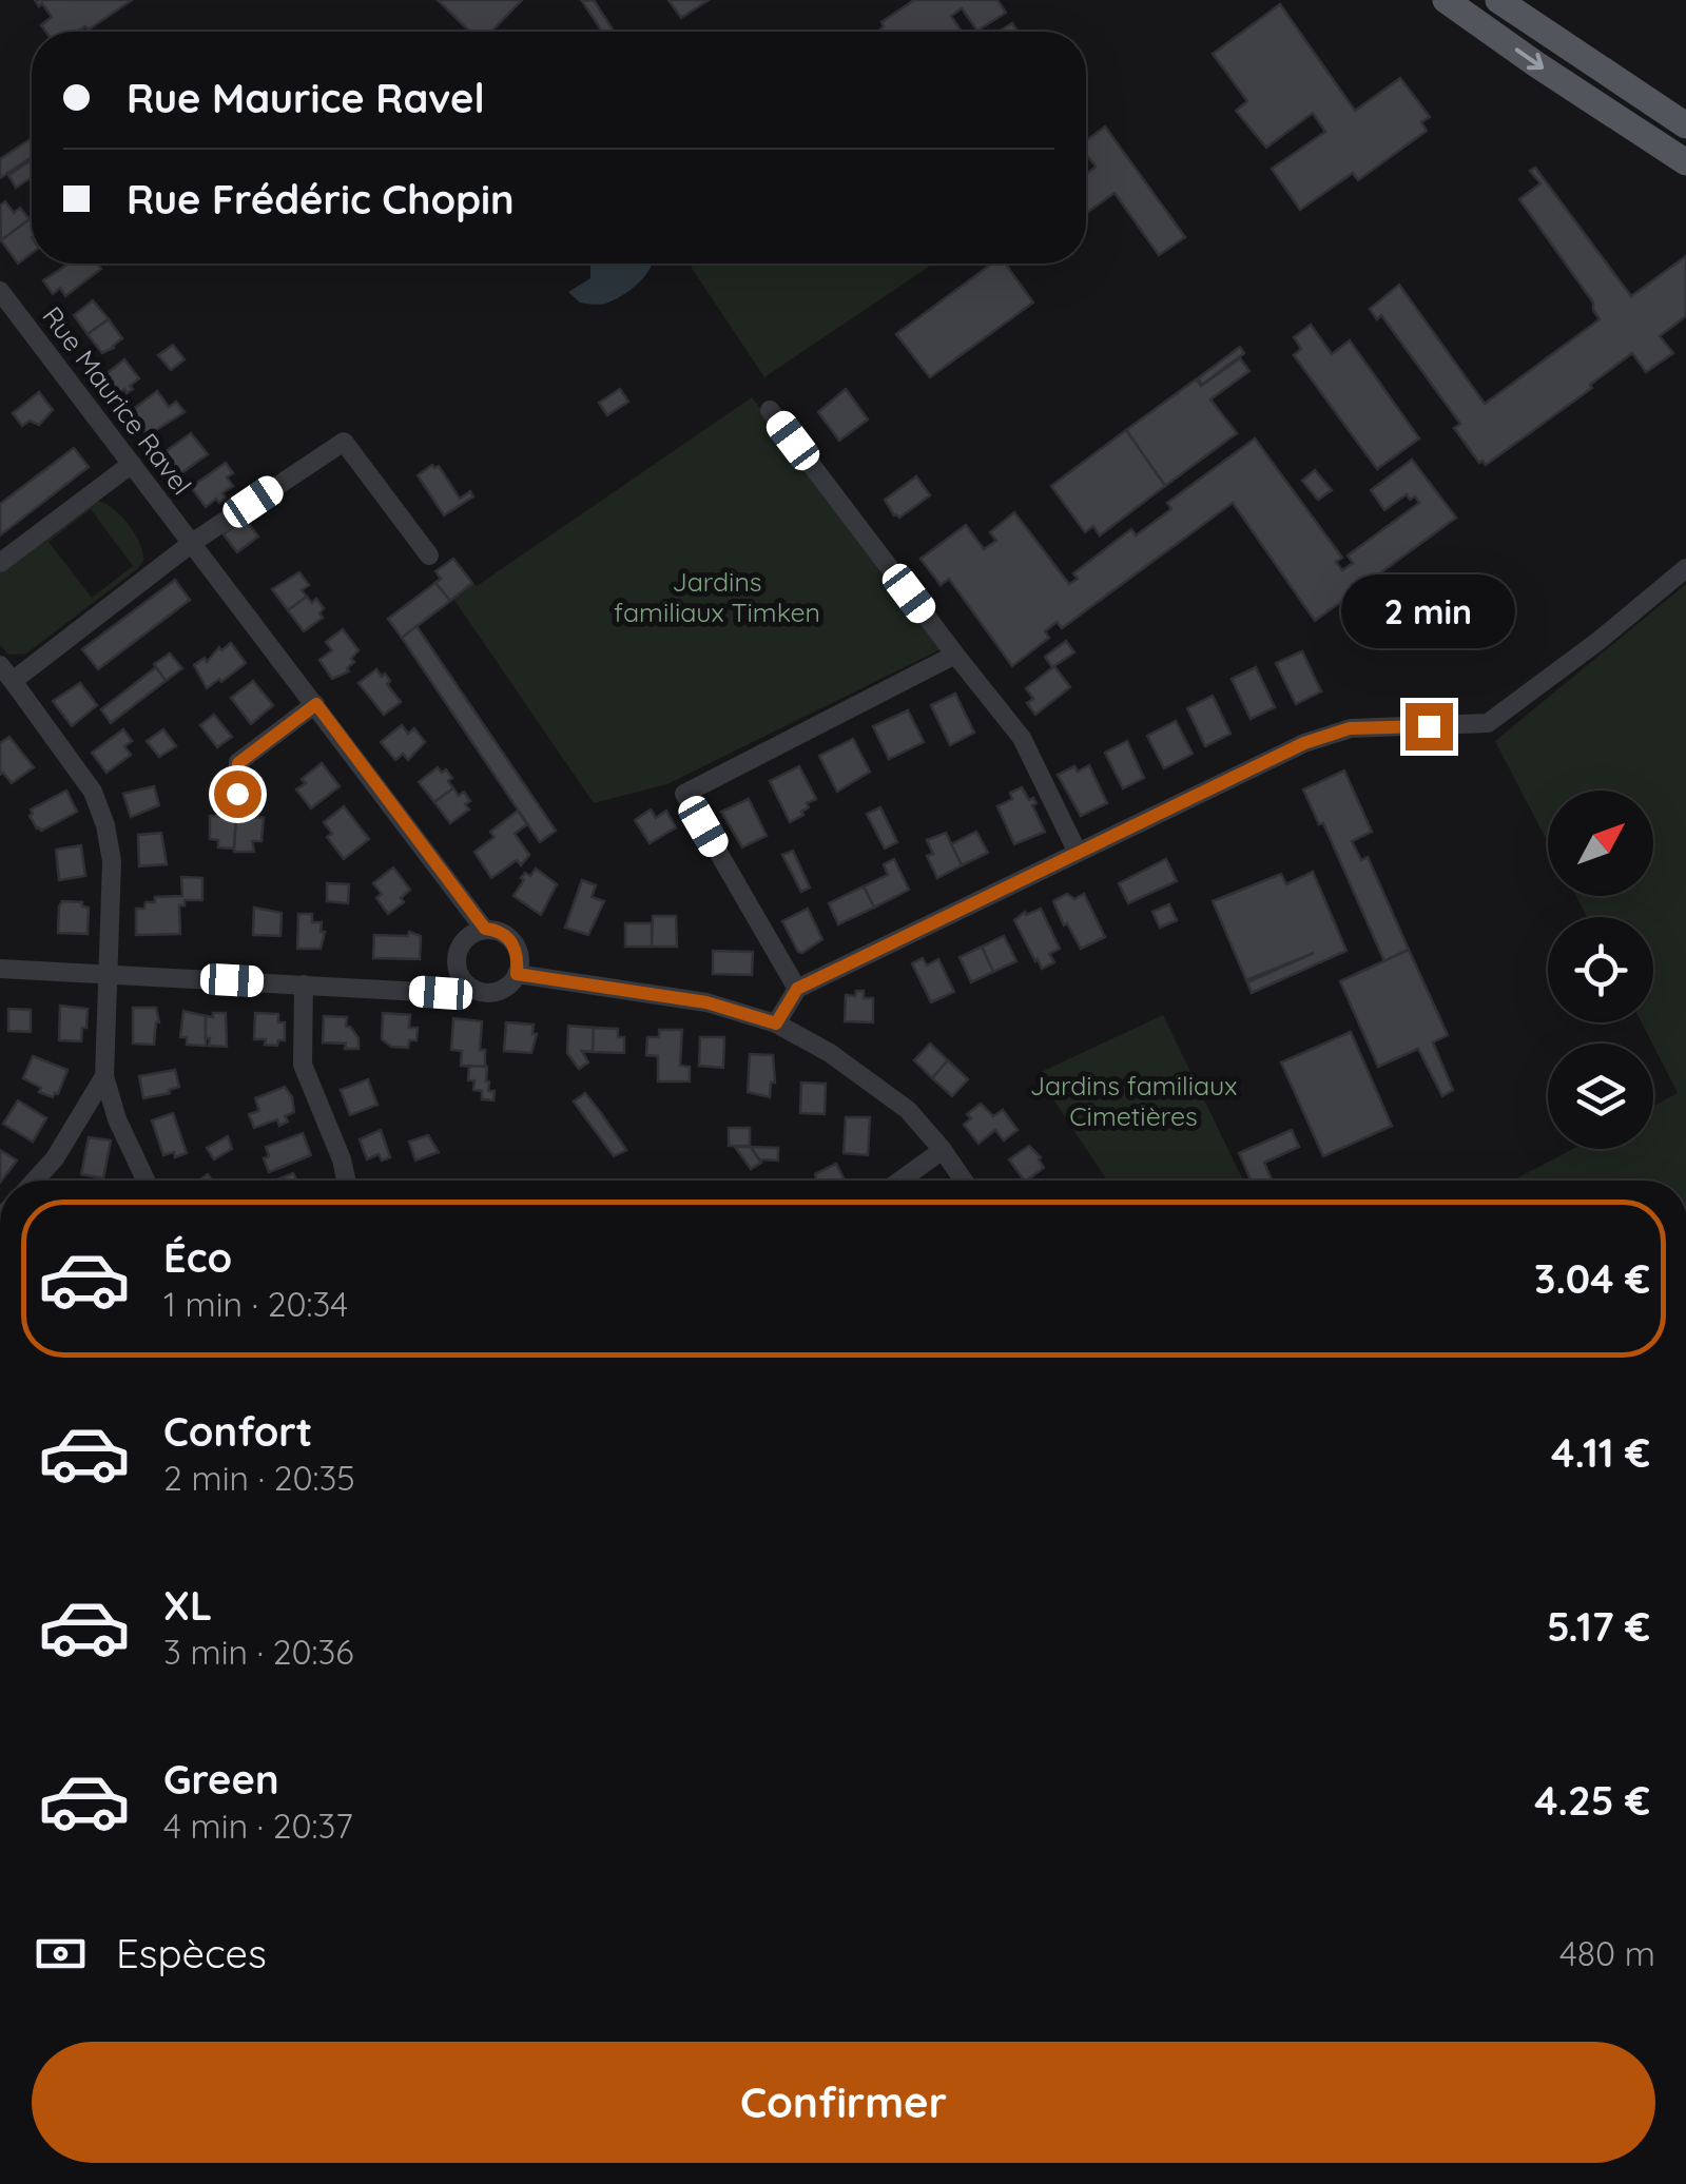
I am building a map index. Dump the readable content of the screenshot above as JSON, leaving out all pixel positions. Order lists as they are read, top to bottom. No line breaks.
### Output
{"streets":{"street":["Rue Maurice Ravel"]},"parks":["Jardins familiaux Timken","Jardins familiaux Cimetières"],"north":"top right","page":{"banner":["Rue Maurice Ravel","Rue Frédéric Chopin"],"bubble":"2 min","list":[{"name":"Éco","note":"1 min · 20:34","value":"3.04 €"},{"name":"Confort","note":"2 min · 20:35","value":"4.11 €"},{"name":"XL","note":"3 min · 20:36","value":"5.17 €"},{"name":"Green","note":"4 min · 20:37","value":"4.25 €"}],"pay":["Espèces","480 m"],"buttons":"Confirmer"}}
